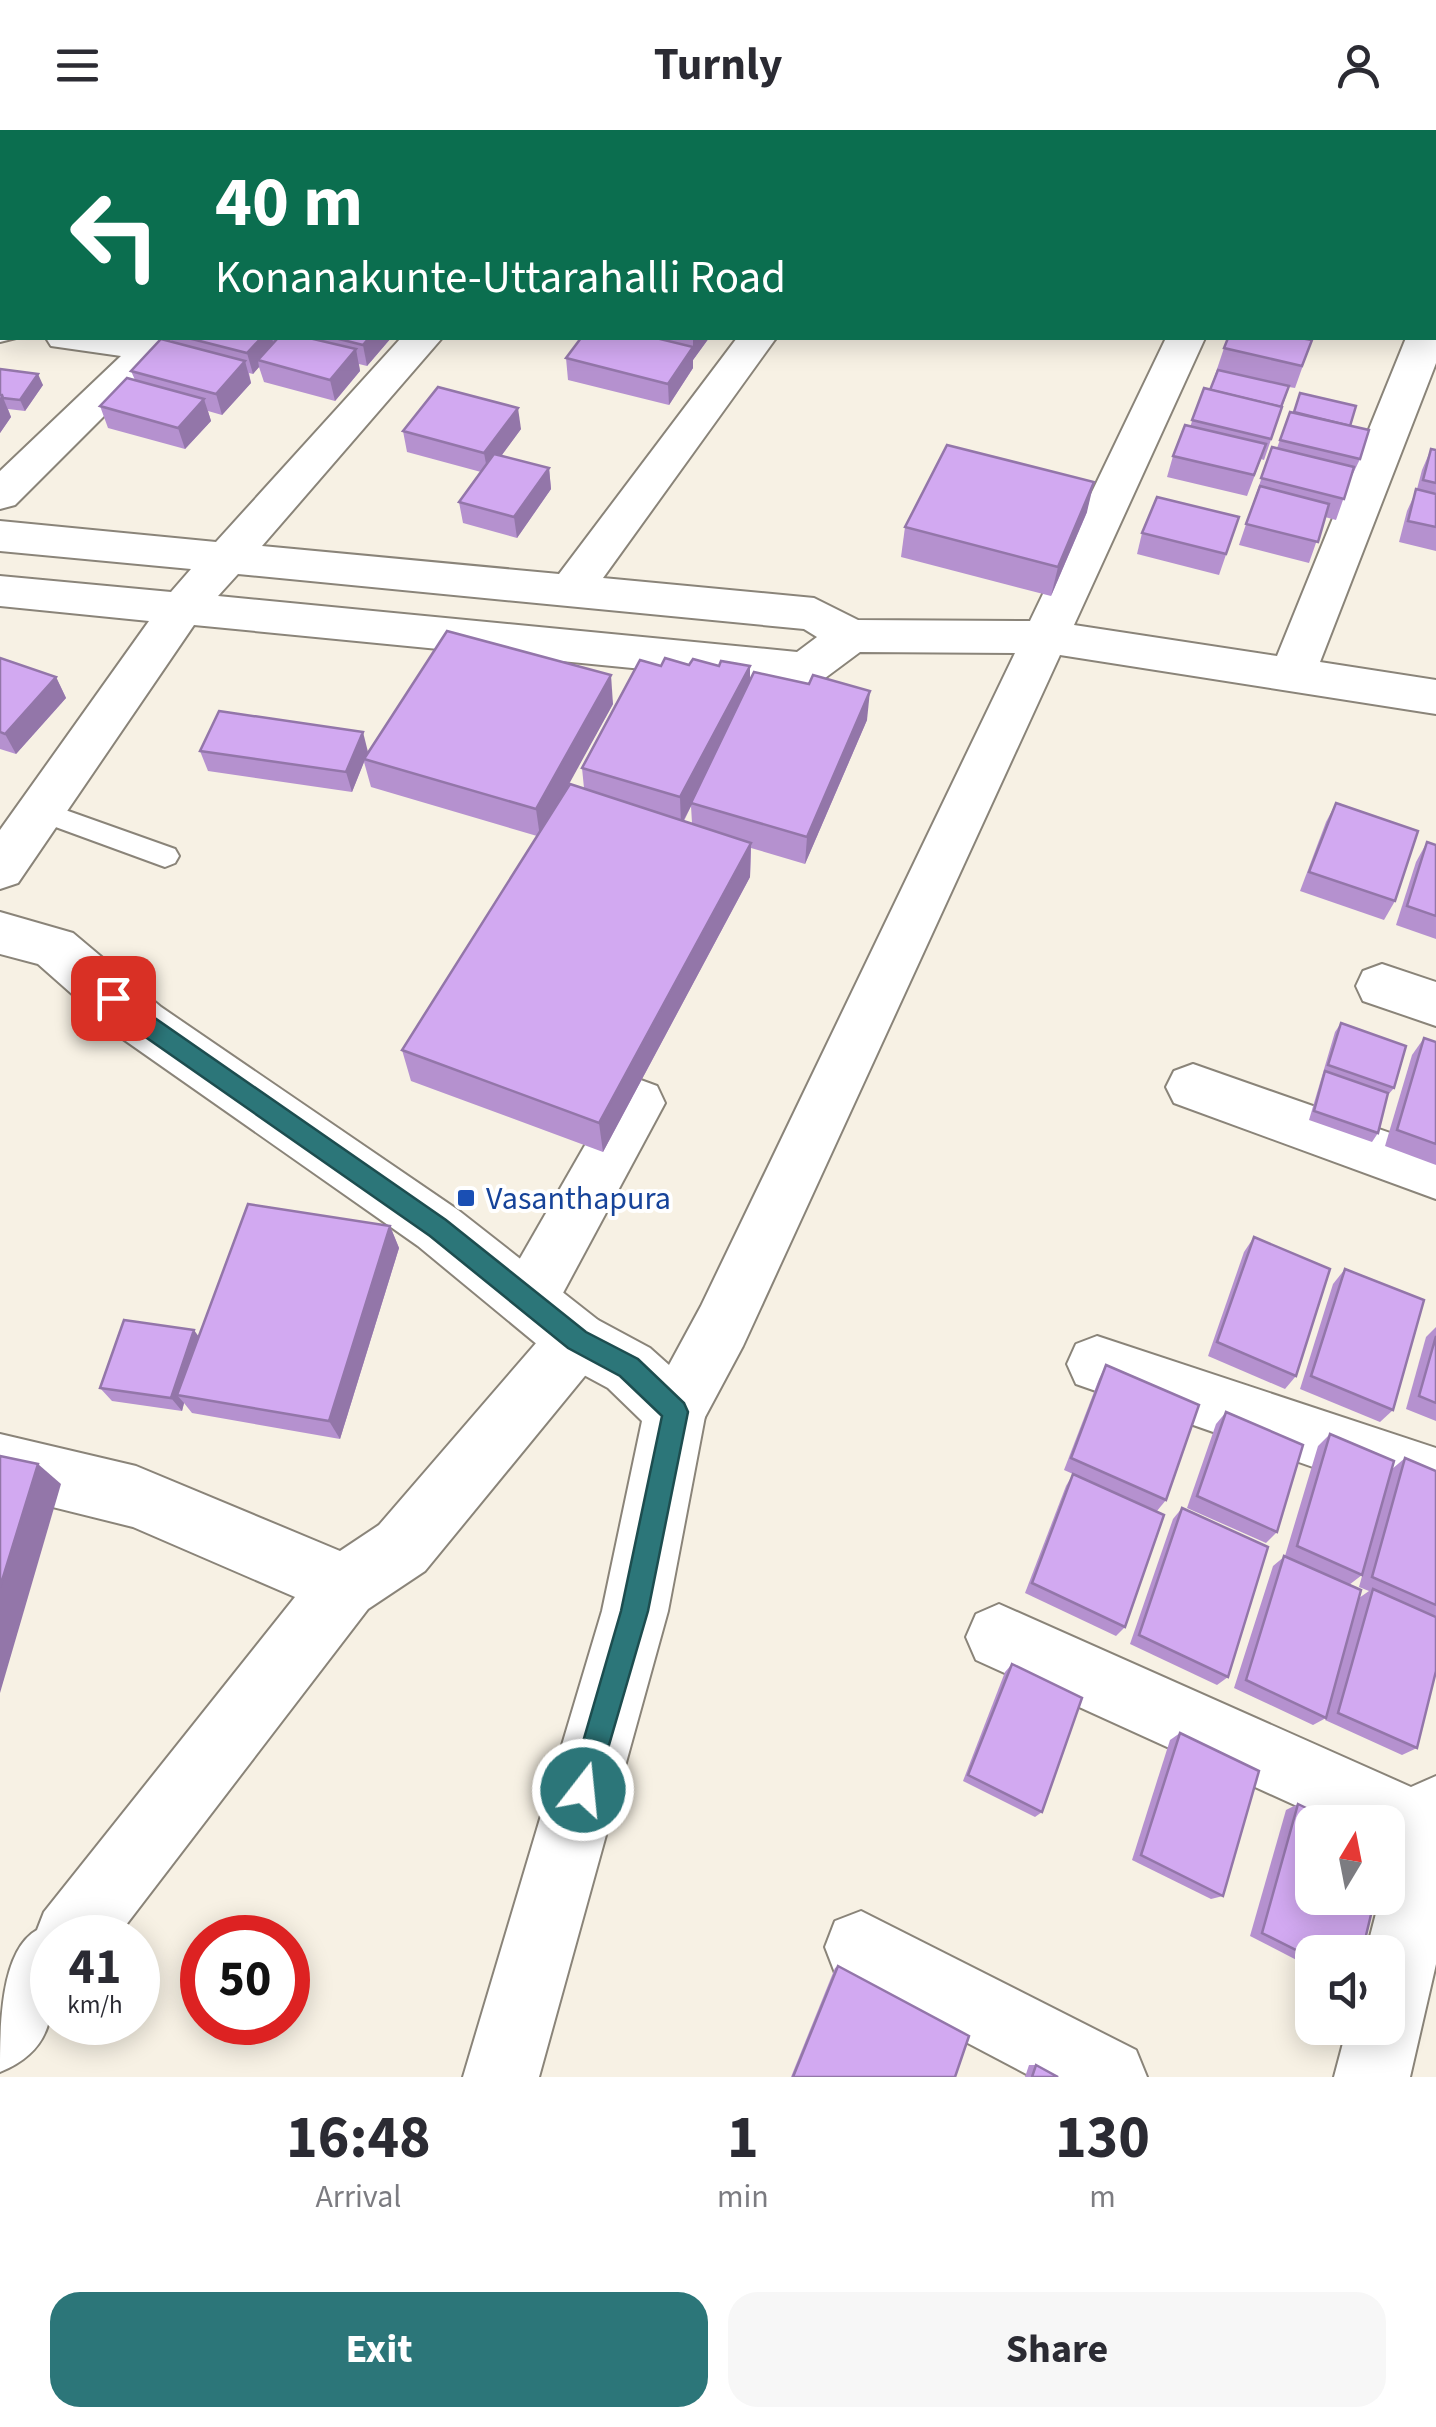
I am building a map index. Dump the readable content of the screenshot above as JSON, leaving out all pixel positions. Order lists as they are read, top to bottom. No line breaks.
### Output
{"places":{"transit":["Vasanthapura"]},"north":"top","page":{"header":"Turnly","turn":["40 m","Konanakunte-Uttarahalli Road"],"speed":"41 km/h","limit":"50","eta":["16:48","Arrival","1","min","130","m"],"buttons":["Exit","Share"]}}
